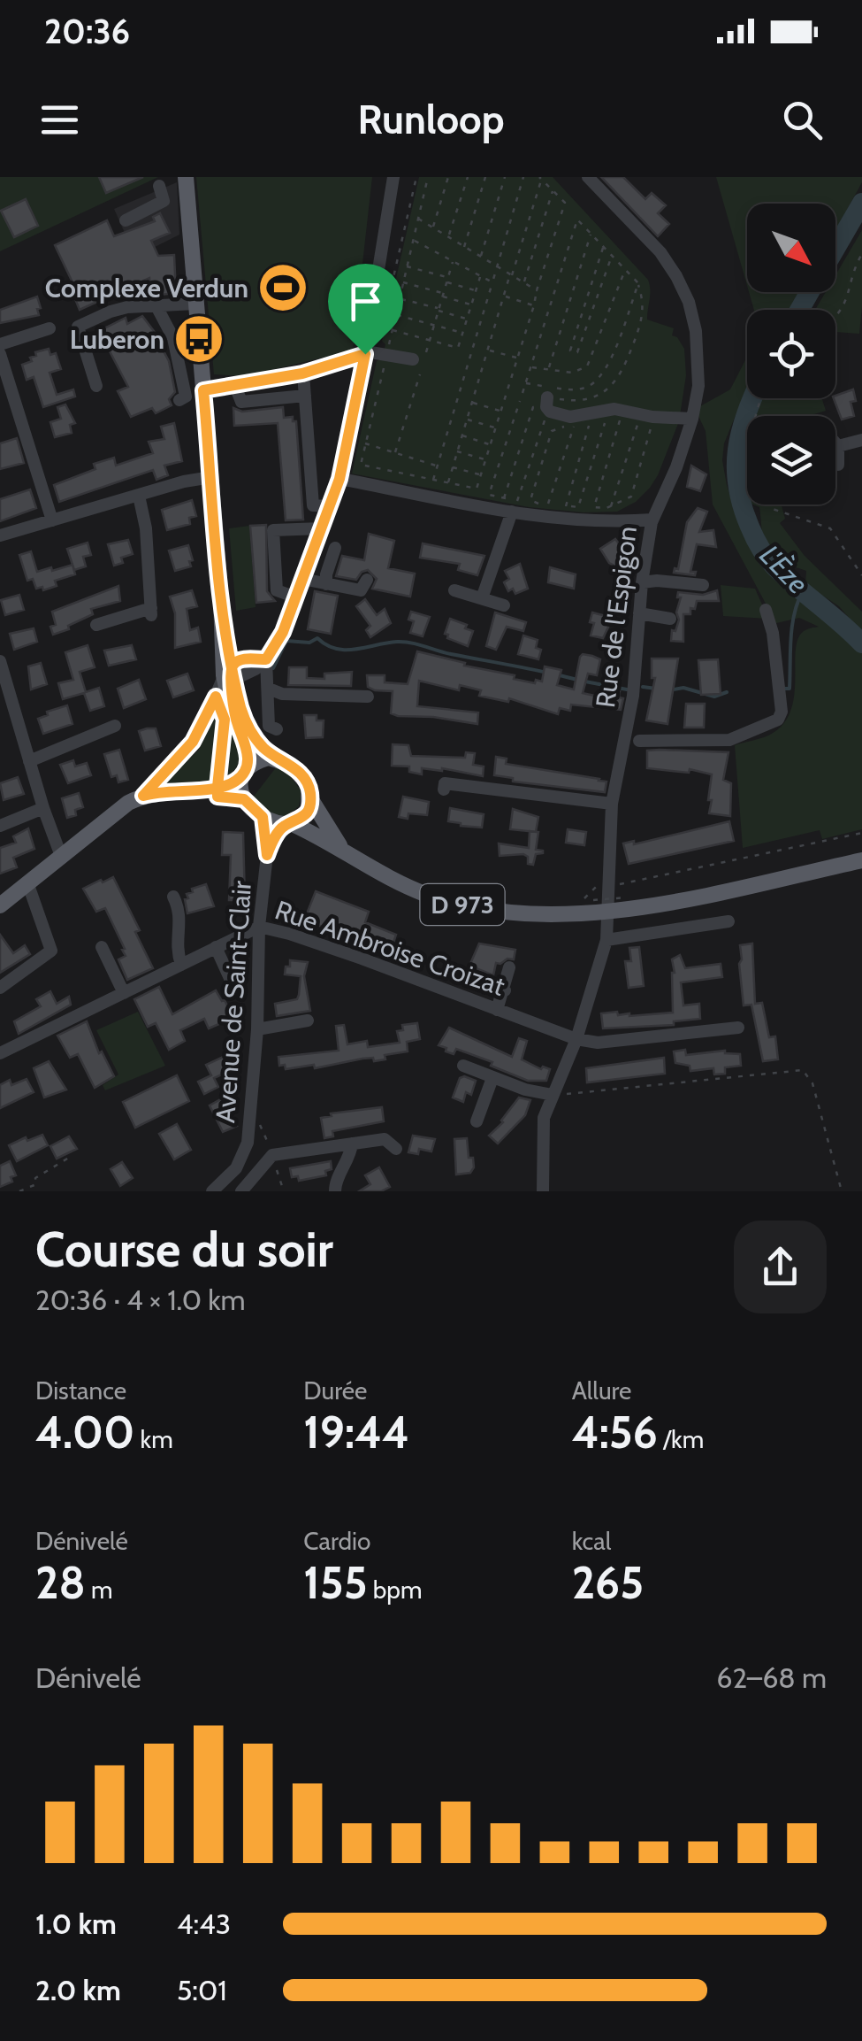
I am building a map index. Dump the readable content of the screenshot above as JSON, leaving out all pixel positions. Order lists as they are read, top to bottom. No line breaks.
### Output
{"streets":{"main road":["D 973"],"street":["Rue de l'Espigon","Rue Ambroise Croizat","Avenue de Saint-Clair"]},"crossings":[["Rue de l'Espigon","Rue Ambroise Croizat"],["D 973","Avenue de Saint-Clair"],["Rue Ambroise Croizat","Avenue de Saint-Clair"]],"water":["L'Èze"],"places":{"sports":["Complexe Verdun"],"bus stop":["Luberon"]},"north":"bottom right","page":{"status":"20:36","header":"Runloop","heading":["Course du soir","20:36 · 4 × 1.0 km"],"stats":[["Distance","4.00 km"],["Durée","19:44"],["Allure","4:56 /km"],["Dénivelé","28 m"],["Cardio","155 bpm"],["kcal","265"]],"chart":["Dénivelé","62–68 m"],"list":[{"name":"1.0 km","note":"4:43"},{"name":"2.0 km","note":"5:01"}]}}
